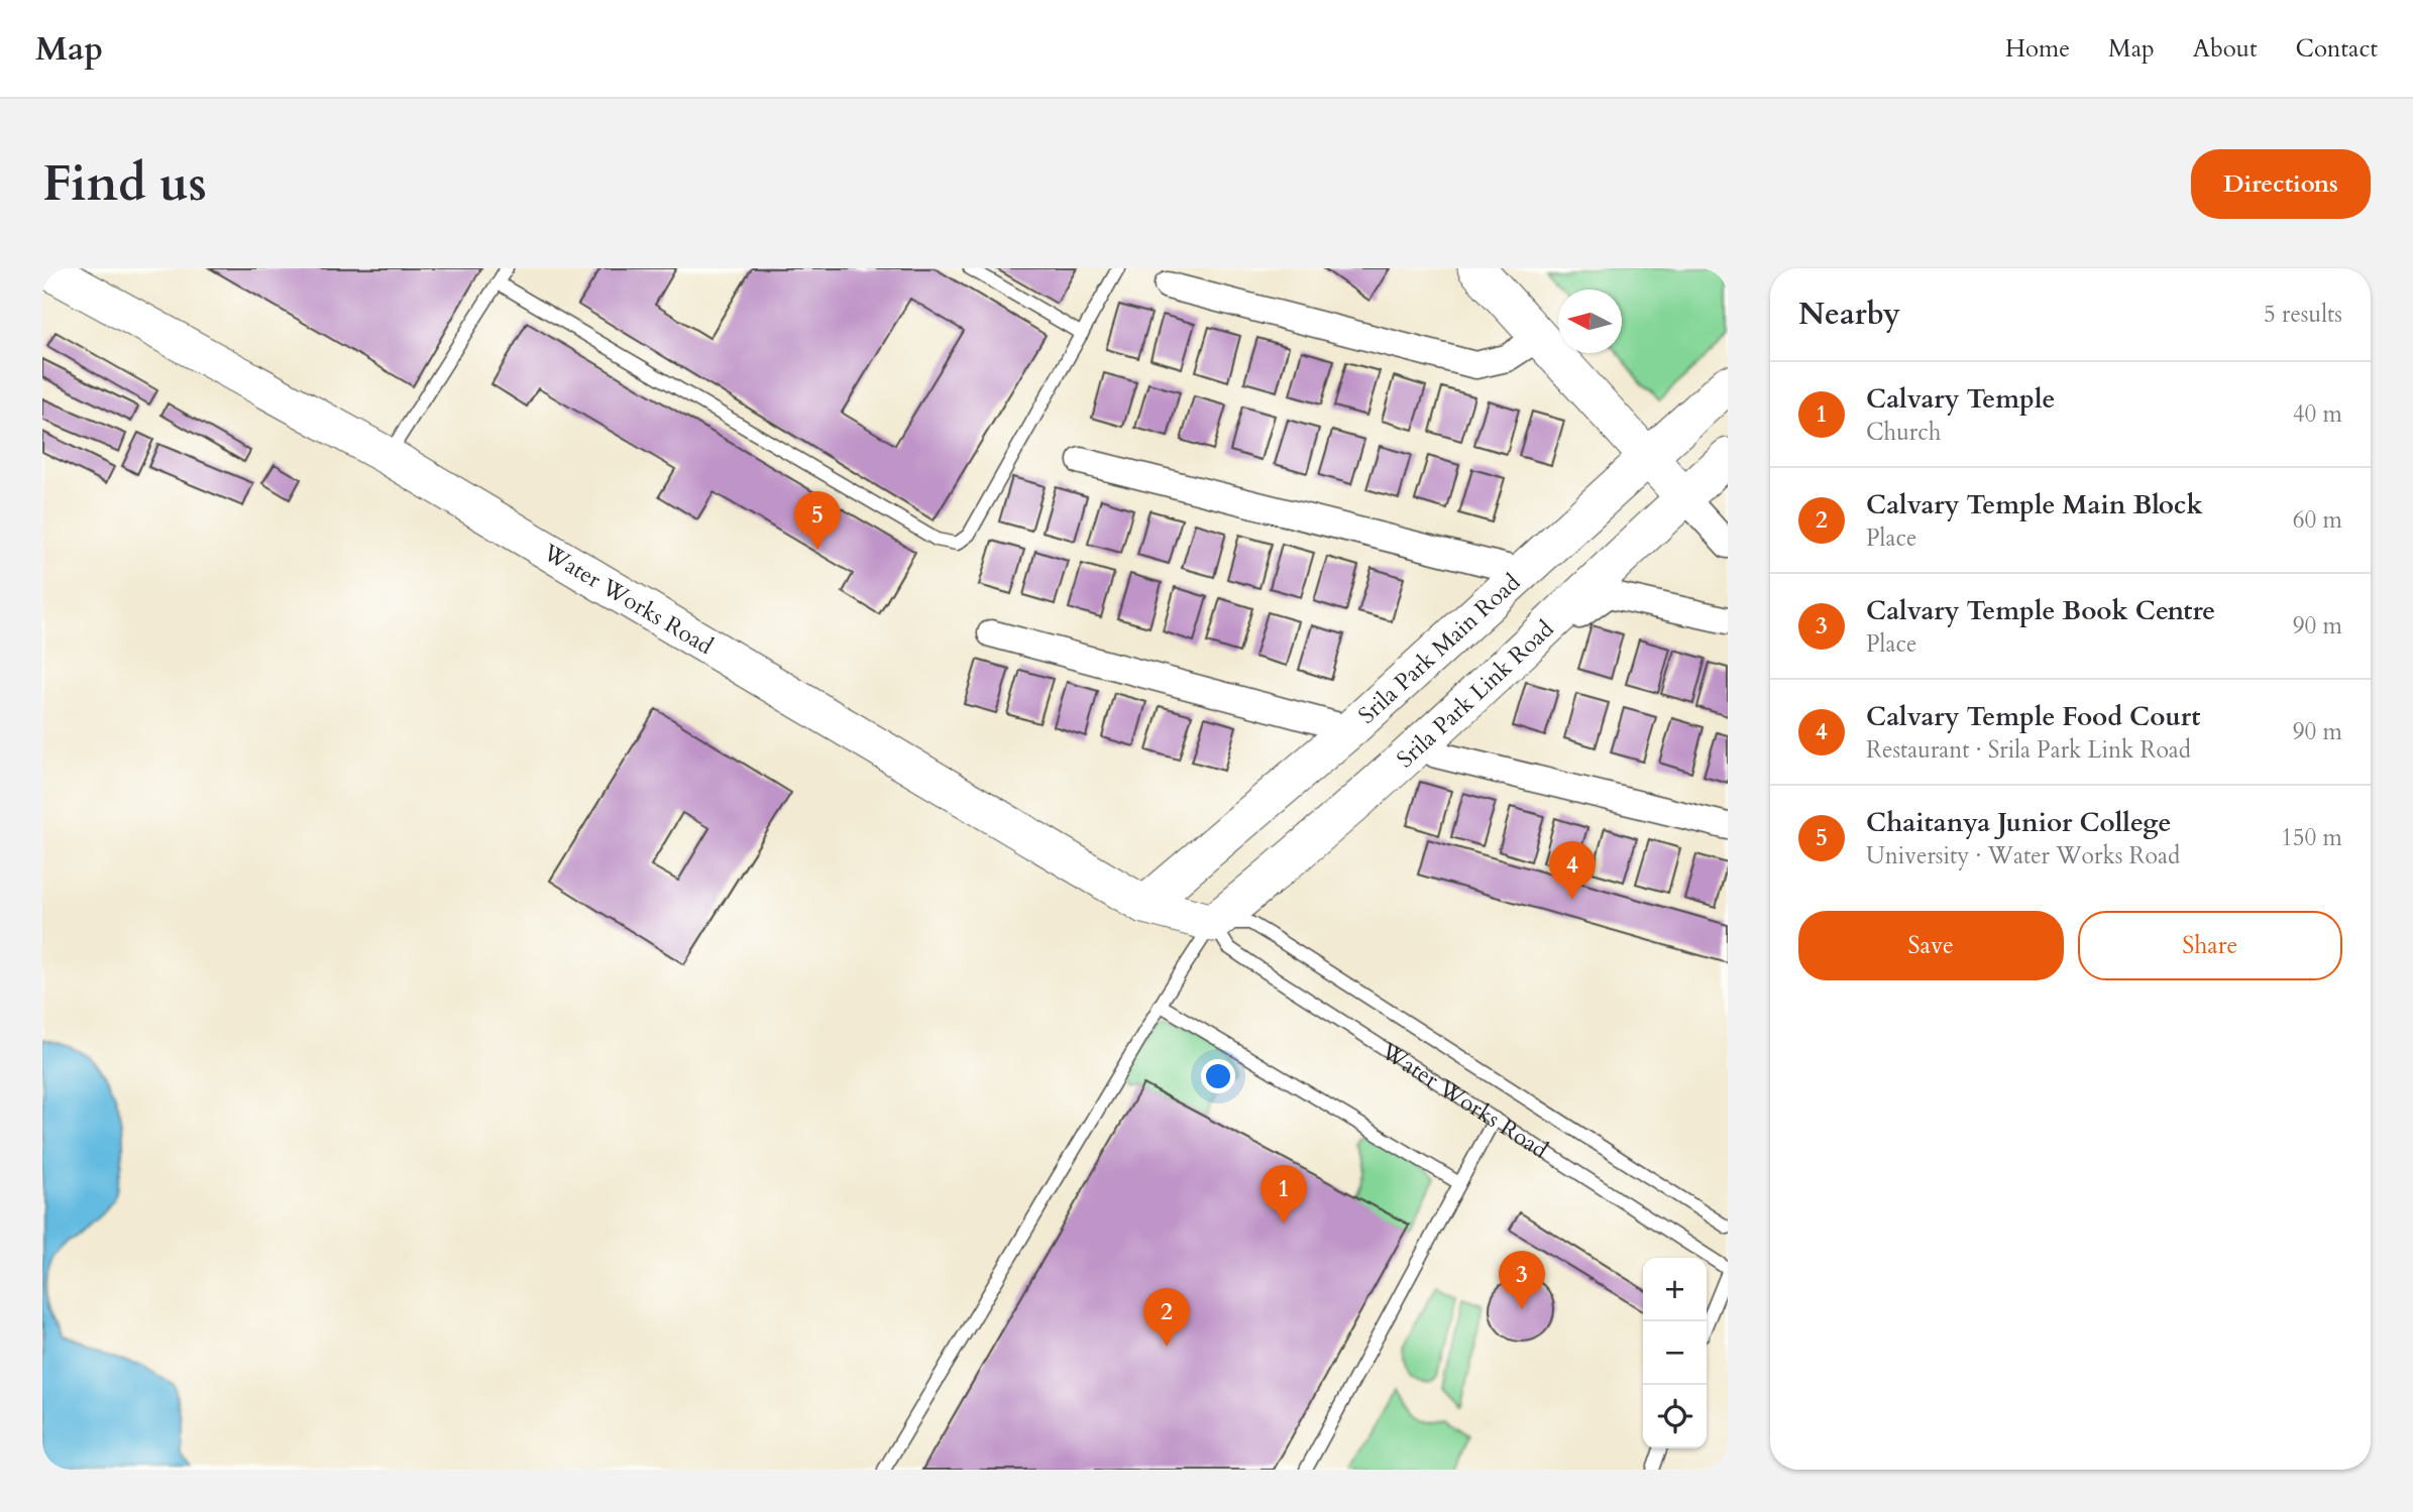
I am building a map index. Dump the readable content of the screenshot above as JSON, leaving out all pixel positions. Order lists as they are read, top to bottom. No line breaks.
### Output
{"streets":{"street":["Water Works Road","Srila Park Main Road","Srila Park Link Road"]},"crossings":[["Water Works Road","Srila Park Main Road"],["Water Works Road","Srila Park Link Road"]],"north":"left","page":{"header":"Map","nav":["Home","Map","About","Contact"],"buttons":["Directions",["Save","Share"]],"title":"Find us","heading":["Nearby","5 results"],"list":[{"mark":"1","name":"Calvary Temple","note":"Church","value":"40 m"},{"mark":"2","name":"Calvary Temple Main Block","note":"Place","value":"60 m"},{"mark":"3","name":"Calvary Temple Book Centre","note":"Place","value":"90 m"},{"mark":"4","name":"Calvary Temple Food Court","note":"Restaurant · Srila Park Link Road","value":"90 m"},{"mark":"5","name":"Chaitanya Junior College","note":"University · Water Works Road","value":"150 m"}],"pins":["5","4","1","3","2"],"map_buttons":["+","−"]}}
